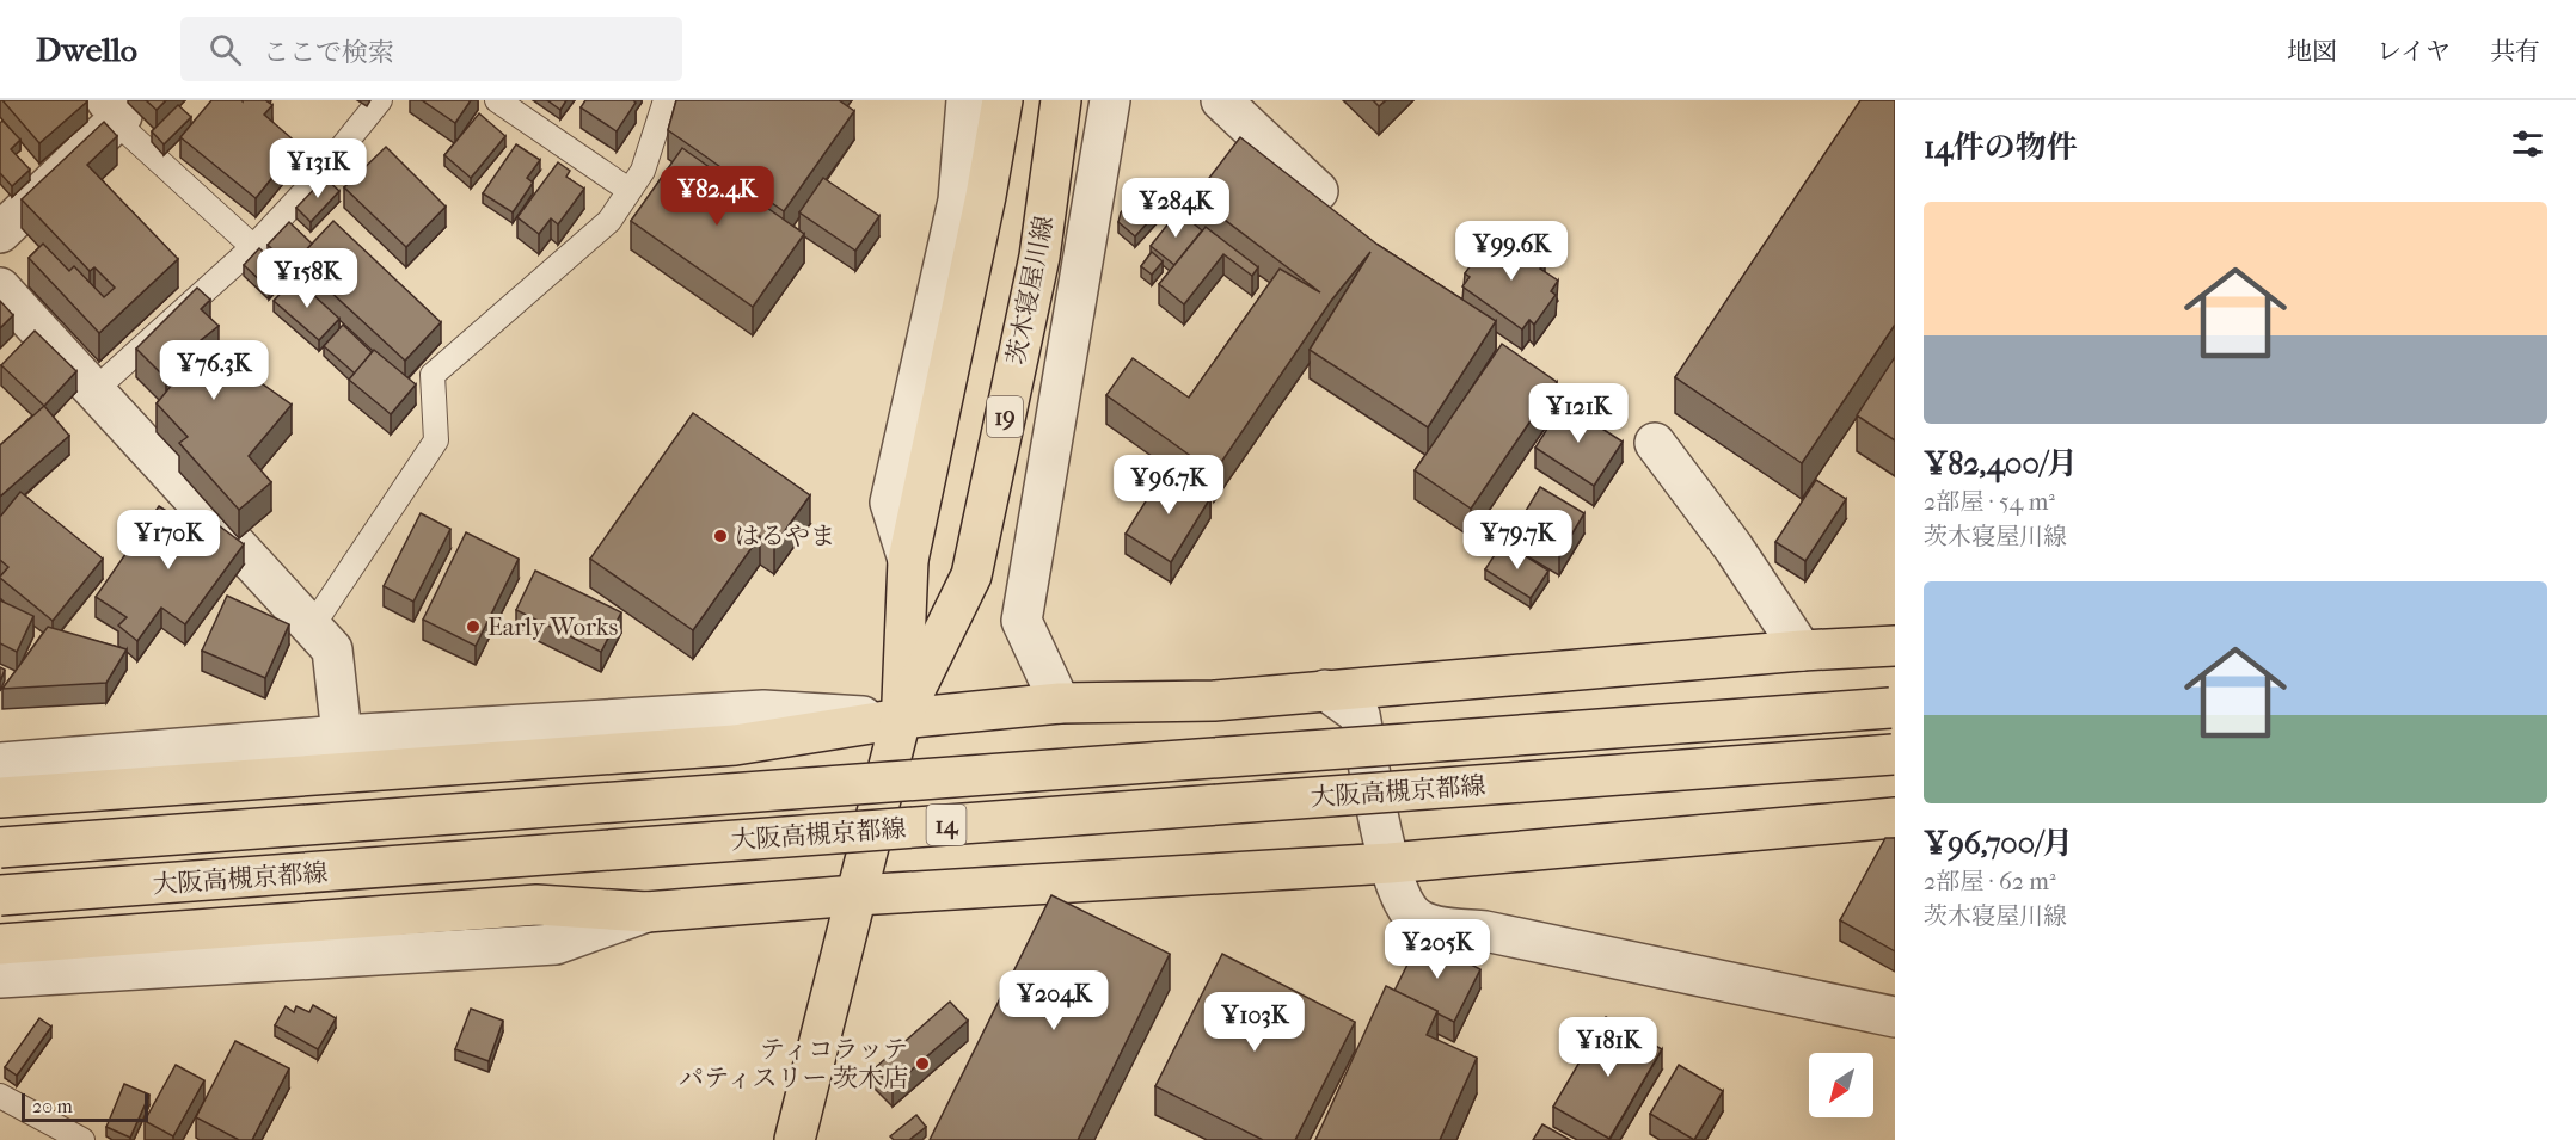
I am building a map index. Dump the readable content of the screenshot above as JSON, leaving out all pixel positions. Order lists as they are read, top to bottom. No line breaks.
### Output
{"streets":{"main road":["茨木寝屋川線","19","大阪高槻京都線","14"]},"places":["はるやま","Early Works","ティコラッテ パティスリー 茨木店"],"scale_bar":"20 m","north":"bottom left","page":{"header":"Dwello","search":"ここで検索","nav":["地図","レイヤ","共有"],"heading":"14件の物件","price":["¥131K","¥82.4K","¥284K","¥99.6K","¥158K","¥76.3K","¥121K","¥96.7K","¥170K","¥79.7K","¥205K","¥204K","¥103K","¥181K"],"list":[{"name":"¥82,400/月","note":"2部屋 · 54 m² · 茨木寝屋川線"},{"name":"¥96,700/月","note":"2部屋 · 62 m² · 茨木寝屋川線"}],"scale":"20 m"}}
